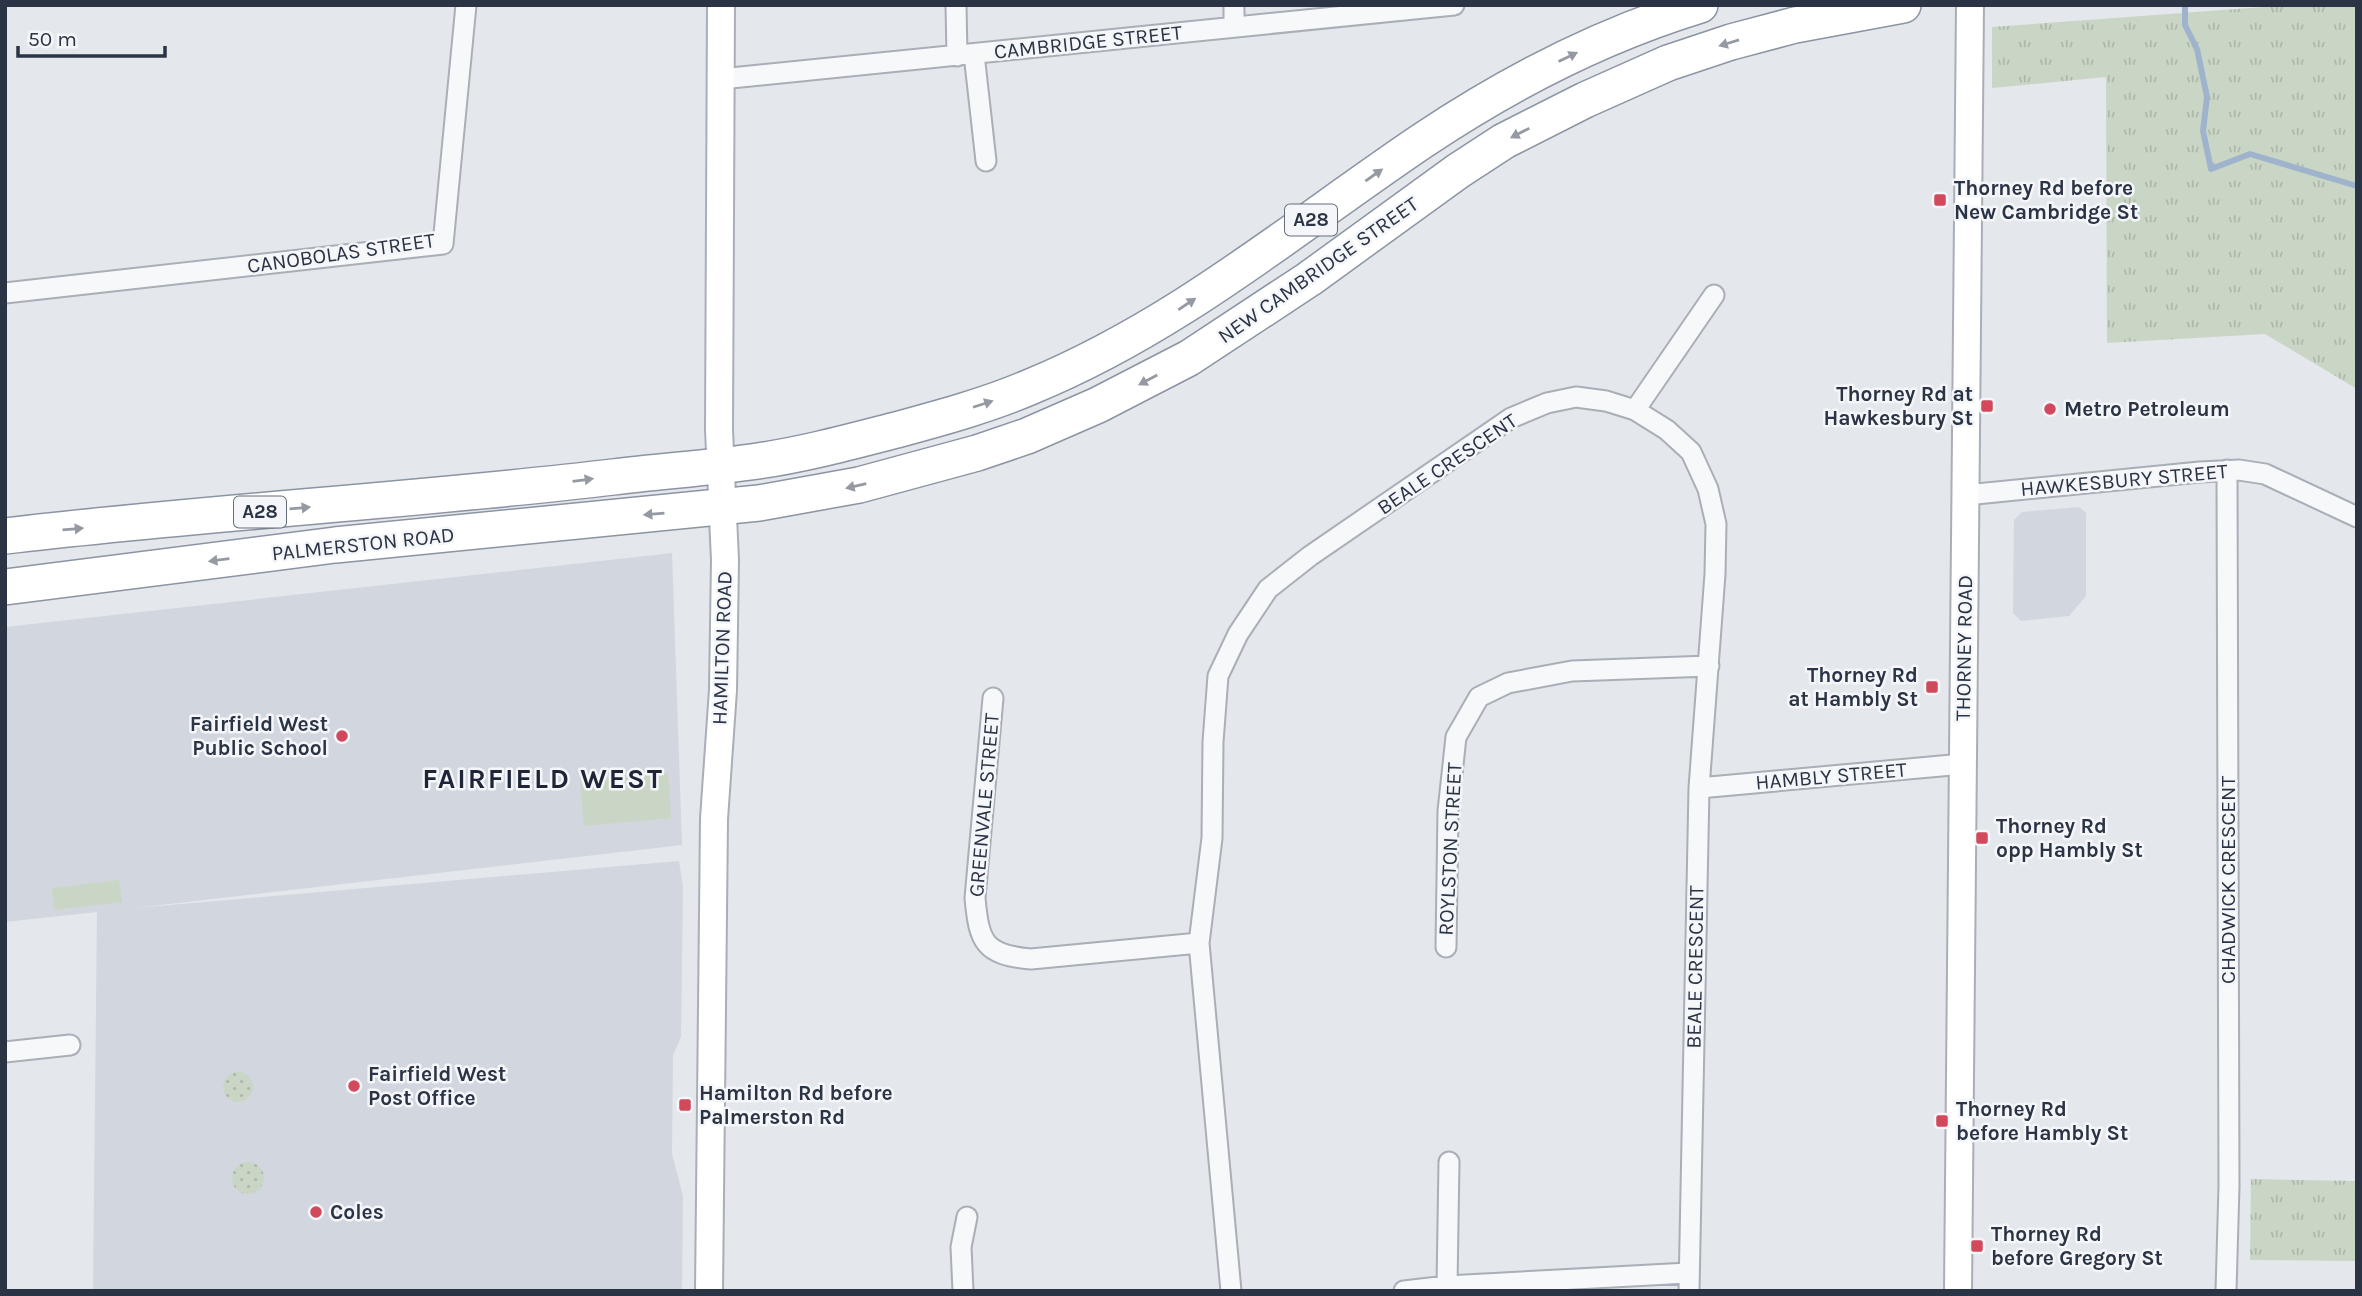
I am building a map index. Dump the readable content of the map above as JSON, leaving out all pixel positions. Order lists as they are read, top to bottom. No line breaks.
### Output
{"streets":{"highway":["A28","NEW CAMBRIDGE STREET","PALMERSTON ROAD"],"main road":["HAMILTON ROAD","THORNEY ROAD"],"street":["CAMBRIDGE STREET","CANOBOLAS STREET","BEALE CRESCENT","HAWKESBURY STREET","HAMBLY STREET","GREENVALE STREET","ROYLSTON STREET","CHADWICK CRESCENT"]},"crossings":[["CAMBRIDGE STREET","HAMILTON ROAD"],["A28","PALMERSTON ROAD"],["A28","HAMILTON ROAD"],["NEW CAMBRIDGE STREET","PALMERSTON ROAD"],["NEW CAMBRIDGE STREET","HAMILTON ROAD"],["BEALE CRESCENT","HAMBLY STREET"],["BEALE CRESCENT","GREENVALE STREET"],["BEALE CRESCENT","ROYLSTON STREET"],["HAWKESBURY STREET","THORNEY ROAD"],["HAWKESBURY STREET","CHADWICK CRESCENT"],["PALMERSTON ROAD","HAMILTON ROAD"],["THORNEY ROAD","HAMBLY STREET"]],"districts":["FAIRFIELD WEST"],"places":{"transit":["Thorney Rd before New Cambridge St","Thorney Rd at Hawkesbury St","Thorney Rd at Hambly St","Thorney Rd opp Hambly St","Hamilton Rd before Palmerston Rd","Thorney Rd before Hambly St","Thorney Rd before Gregory St"],"other":["Metro Petroleum","Fairfield West Public School","Fairfield West Post Office","Coles"]},"scale_bar":"50 m"}
